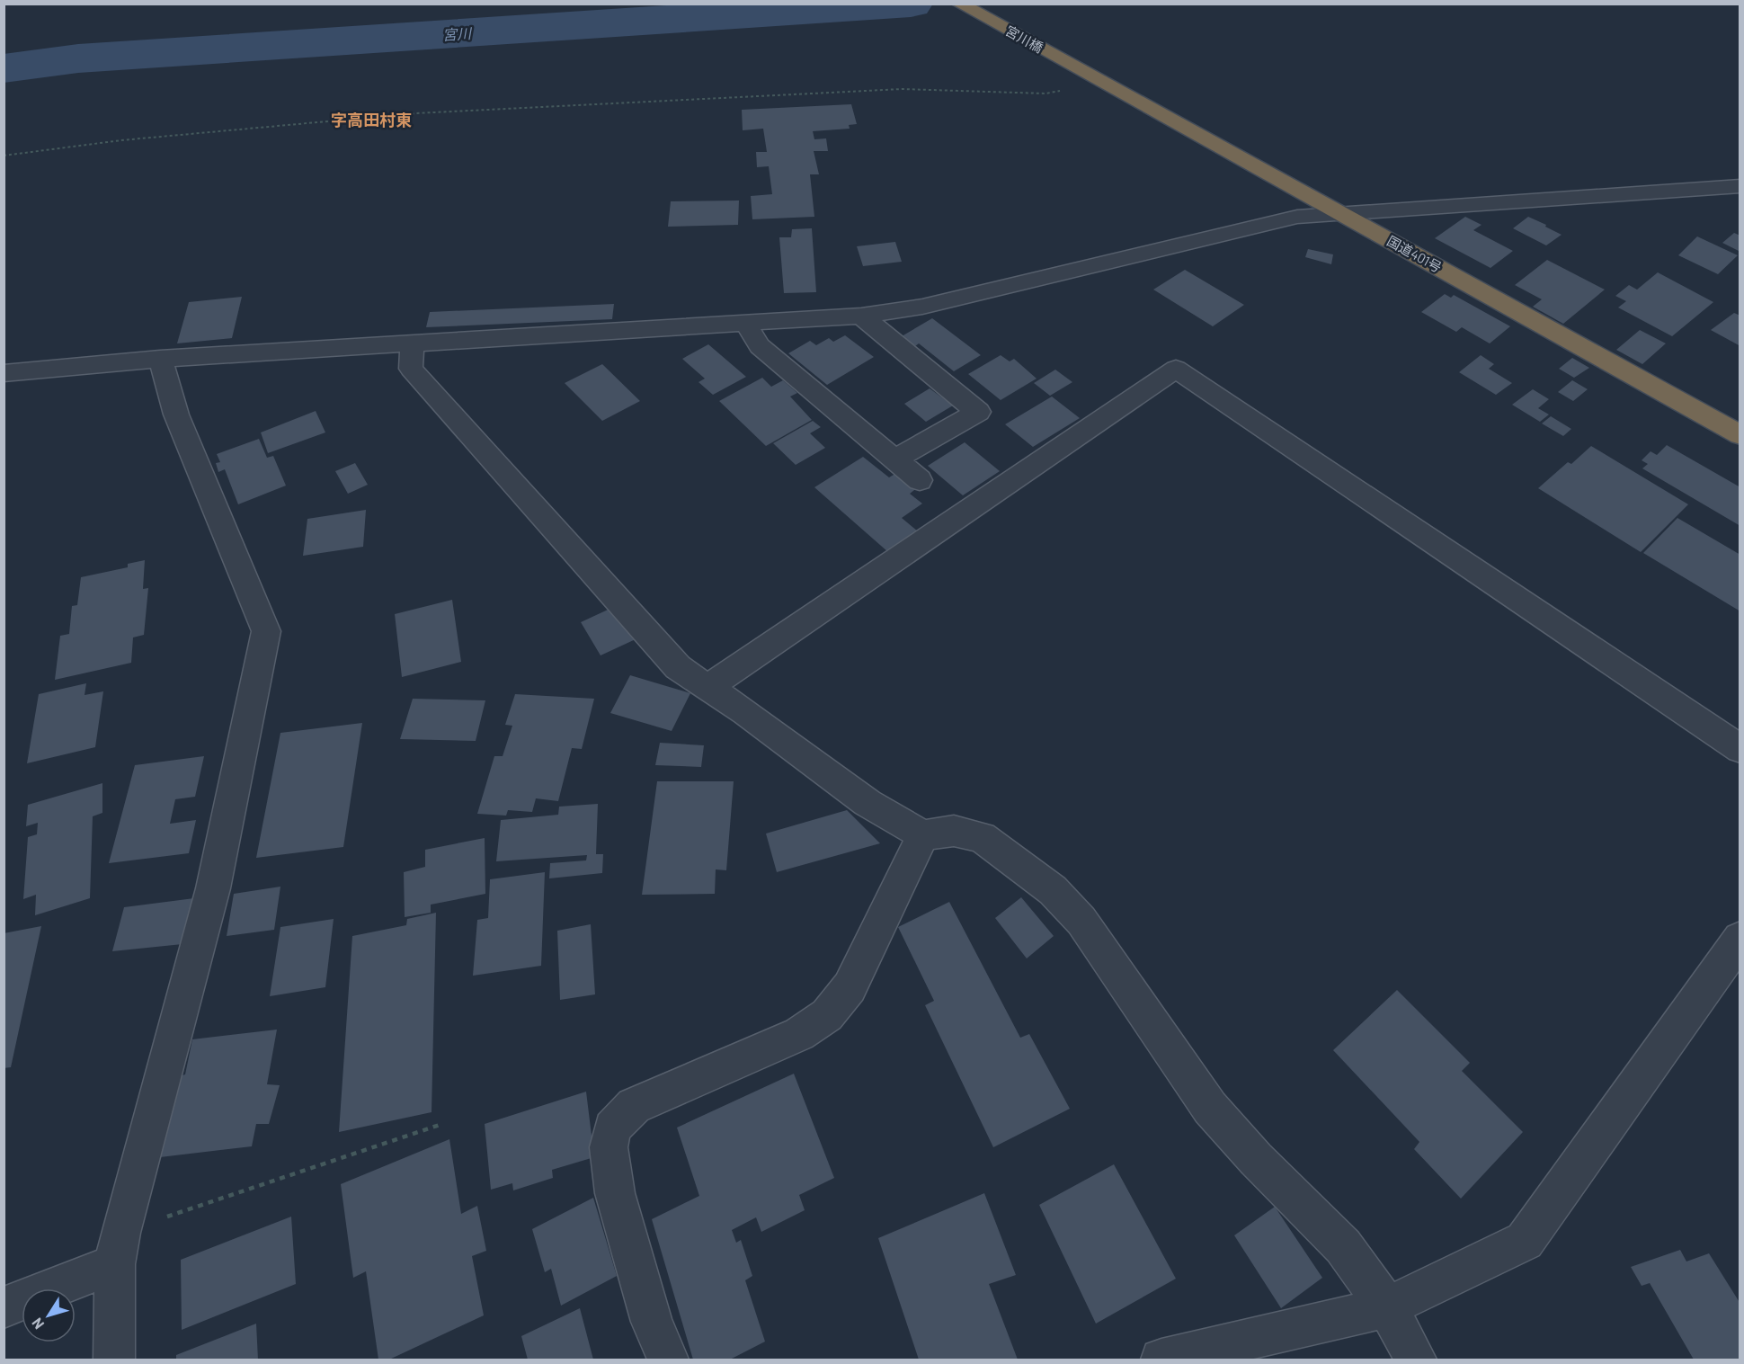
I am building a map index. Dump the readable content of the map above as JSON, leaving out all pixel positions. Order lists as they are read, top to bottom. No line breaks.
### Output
{"streets":{"highway":["宮川橋","国道401号"]},"crossings":[["宮川橋","国道401号"]],"districts":["字高田村東"],"water":["宮川"],"north":"bottom left"}
